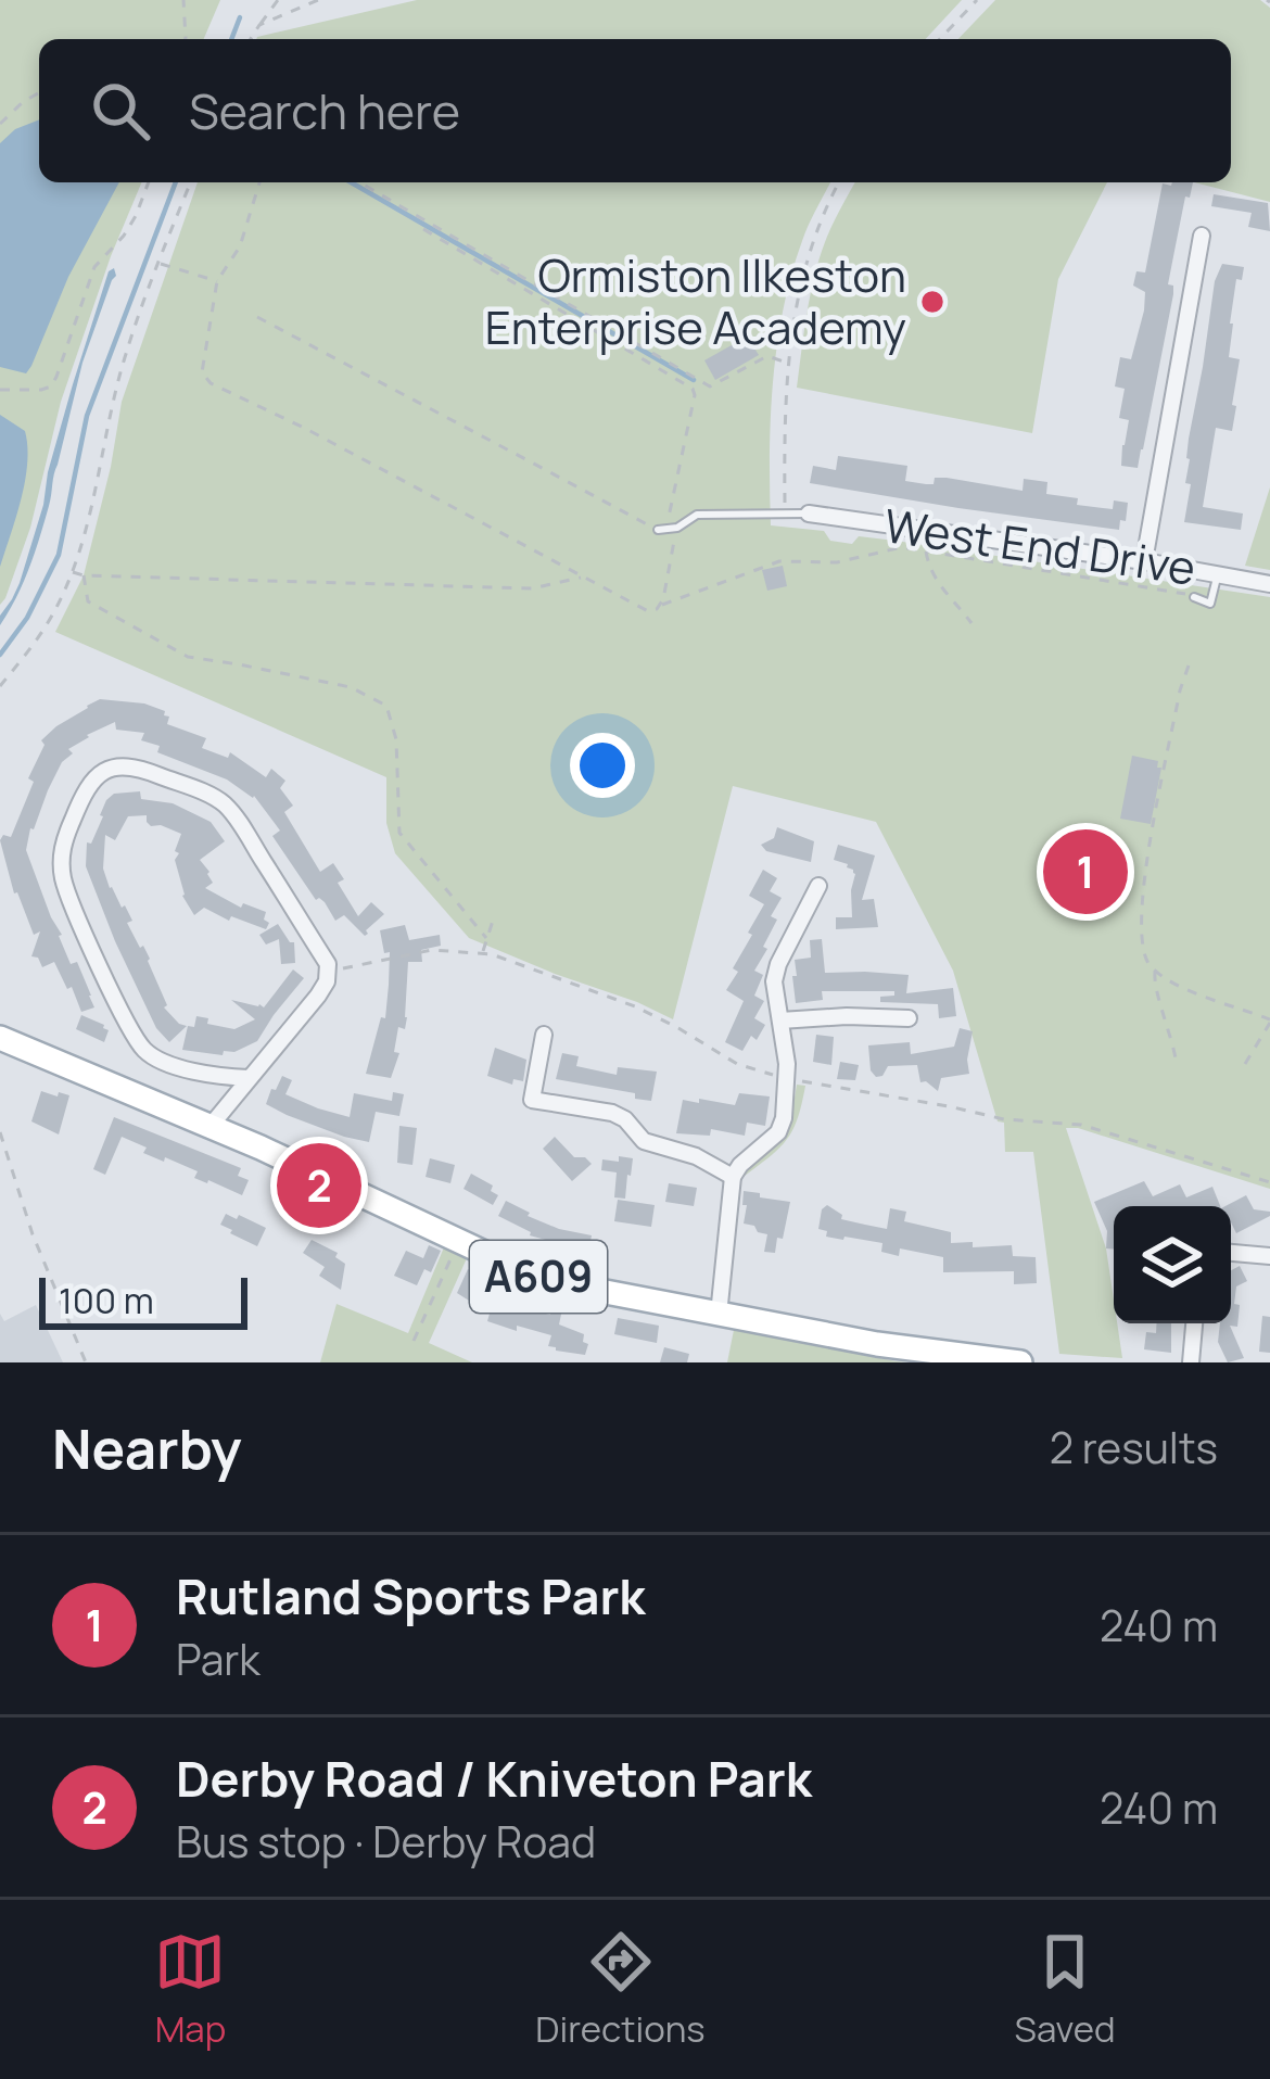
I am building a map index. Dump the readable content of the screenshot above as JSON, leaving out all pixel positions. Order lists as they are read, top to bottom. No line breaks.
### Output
{"streets":{"main road":["A609"],"street":["West End Drive"]},"places":["Ormiston Ilkeston Enterprise Academy"],"scale_bar":"100 m","page":{"search":"Search here","pins":["1","2"],"scale":"100 m","heading":["Nearby","2 results"],"list":[{"mark":"1","name":"Rutland Sports Park","note":"Park","value":"240 m"},{"mark":"2","name":"Derby Road / Kniveton Park","note":"Bus stop · Derby Road","value":"240 m"}],"nav":["Map","Directions","Saved"]}}
